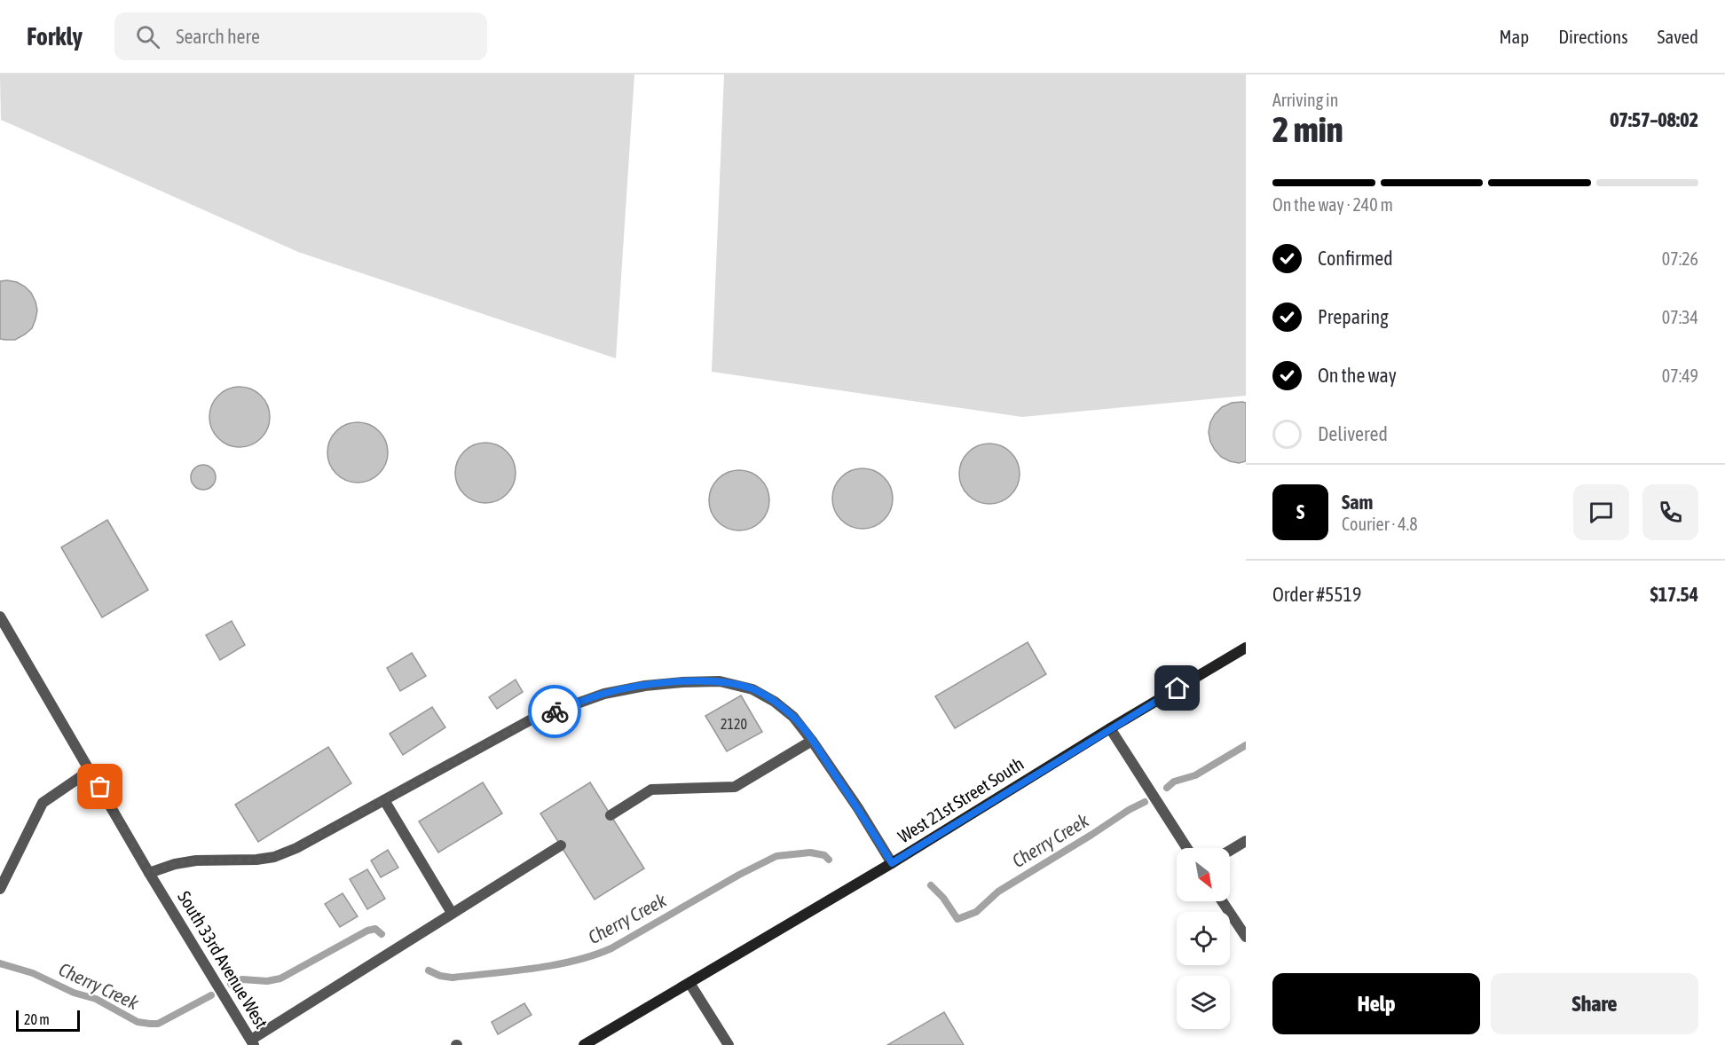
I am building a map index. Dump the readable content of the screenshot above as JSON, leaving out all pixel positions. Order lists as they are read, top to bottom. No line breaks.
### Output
{"streets":{"main road":["West 21st Street South"],"street":["South 33rd Avenue West"]},"water":["Cherry Creek"],"house_numbers":["2120"],"scale_bar":"20 m","north":"bottom right","page":{"header":"Forkly","search":"Search here","nav":["Map","Directions","Saved"],"heading":["2 min","Arriving in","07:57–08:02"],"panel":["Sam","Courier · 4.8","Order #5519","$17.54"],"bar":"On the way · 240 m","list":[["Confirmed","07:26"],["Preparing","07:34"],["On the way","07:49"],"Delivered"],"round":"S","buttons":["Help","Share"],"scale":"20 m"}}
